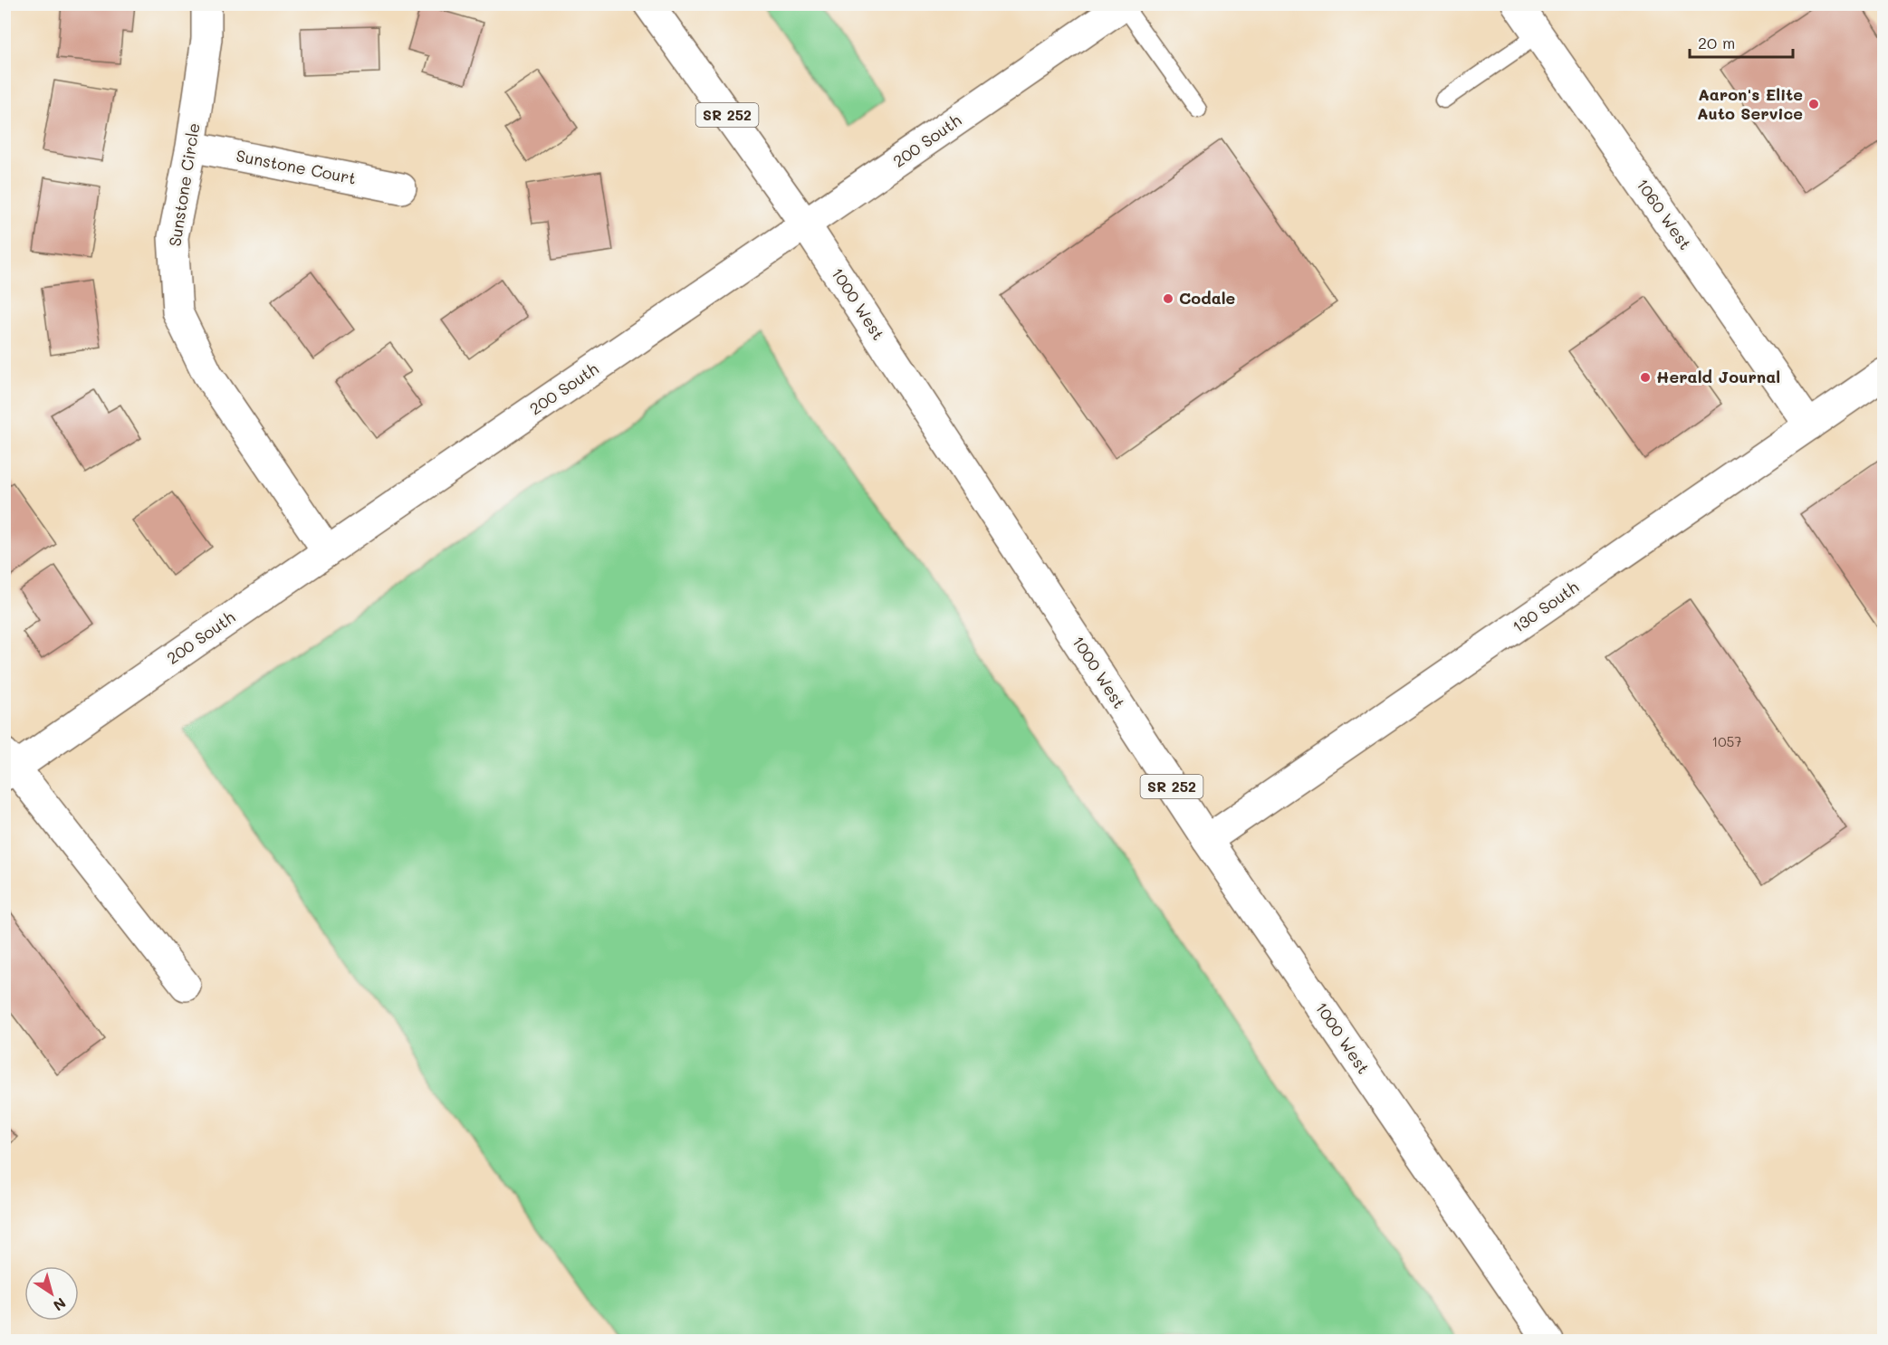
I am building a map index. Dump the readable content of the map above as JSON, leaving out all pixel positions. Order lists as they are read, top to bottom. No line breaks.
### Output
{"streets":{"street":["SR 252","200 South","Sunstone Court","Sunstone Circle","1060 West","1000 West","130 South"]},"crossings":[["200 South","Sunstone Circle"],["200 South","1000 West"],["Sunstone Court","Sunstone Circle"],["1060 West","130 South"],["1000 West","130 South"]],"places":["Aaron's Elite Auto Service","Codale","Herald Journal"],"house_numbers":["1057"],"scale_bar":"20 m","north":"bottom right"}
